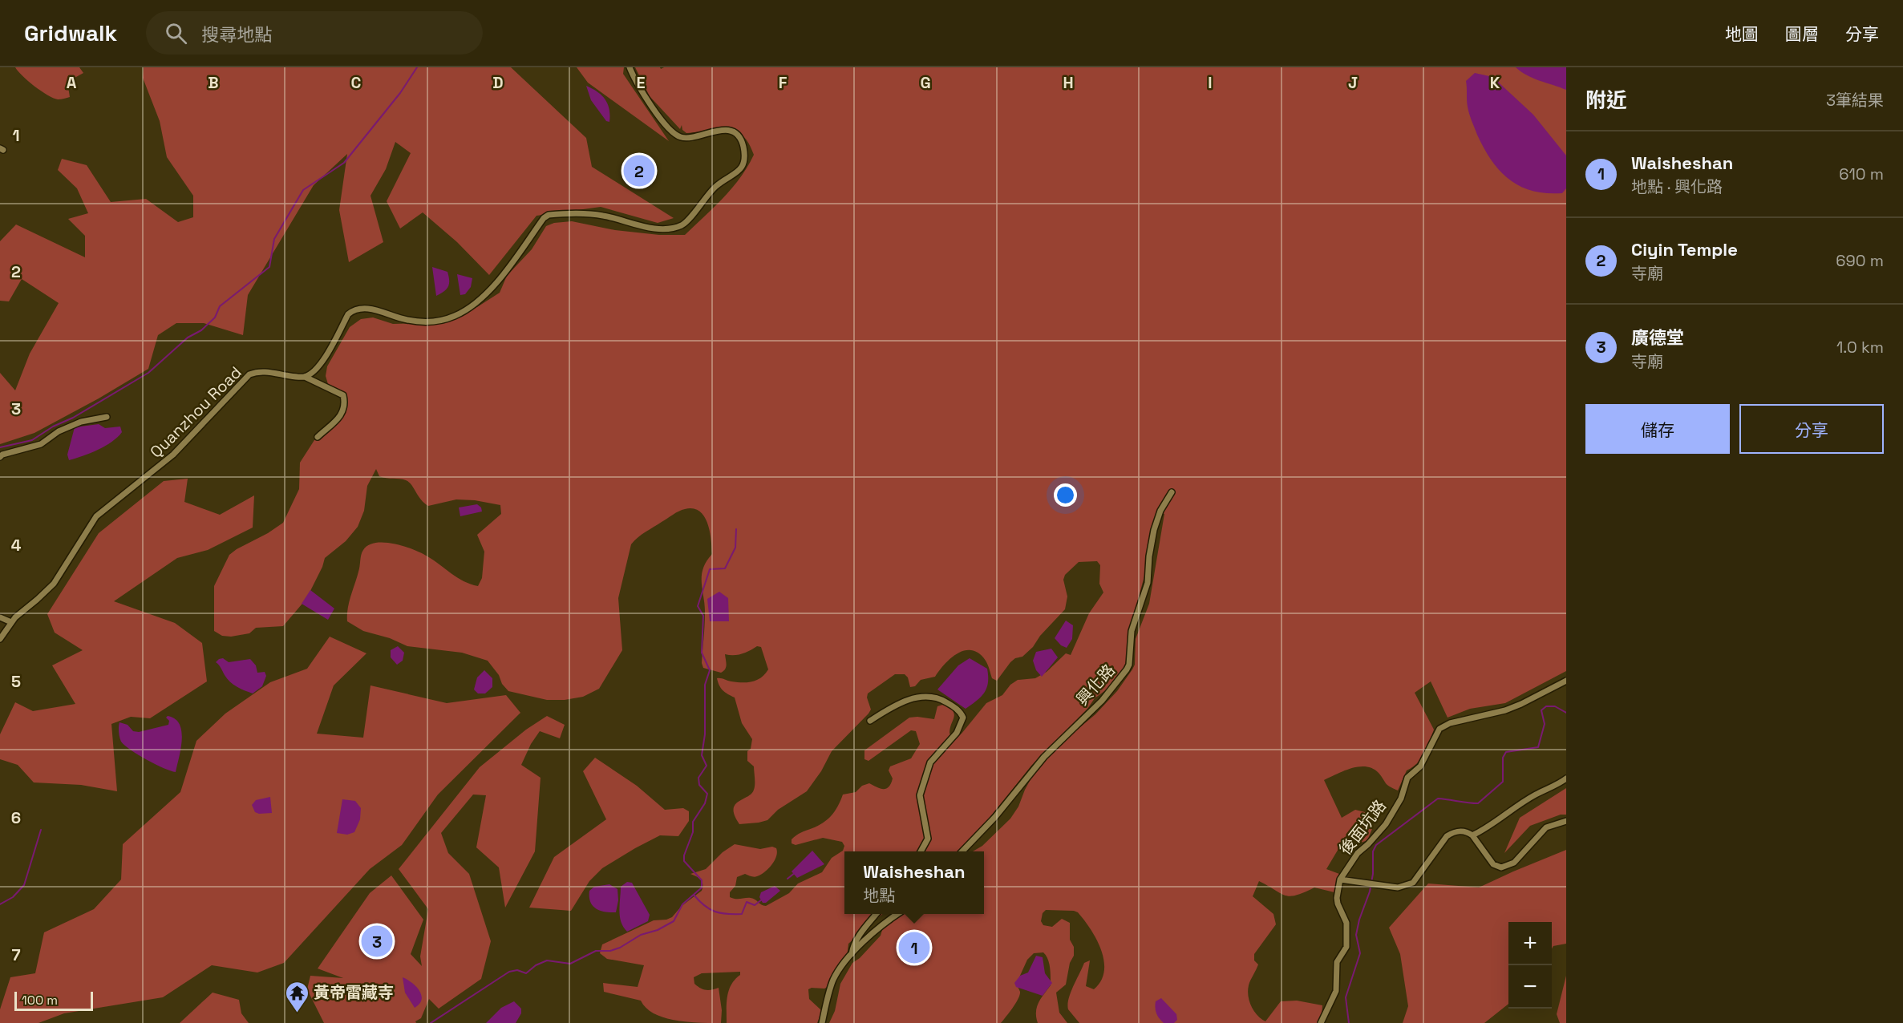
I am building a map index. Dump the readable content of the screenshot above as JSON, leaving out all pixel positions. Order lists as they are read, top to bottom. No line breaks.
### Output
{"streets":{"street":["Quanzhou Road","興化路","後面坑路"]},"places":{"temple":["黃帝雷藏寺"]},"scale_bar":"100 m","page":{"header":"Gridwalk","search":"搜尋地點","nav":["地圖","圖層","分享"],"heading":["附近","3筆結果"],"list":[{"mark":"1","name":"Waisheshan","note":"地點 · 興化路","value":"610 m"},{"mark":"2","name":"Ciyin Temple","note":"寺廟","value":"690 m"},{"mark":"3","name":"廣德堂","note":"寺廟","value":"1.0 km"}],"pins":["2","3","1"],"buttons":["儲存","分享"],"popup":["Waisheshan","地點"],"map_buttons":["+","−"],"scale":"100 m"},"grid":{"columns":["A","B","C","D","E","F","G","H","I","J","K"],"rows":["1","2","3","4","5","6","7"]}}
